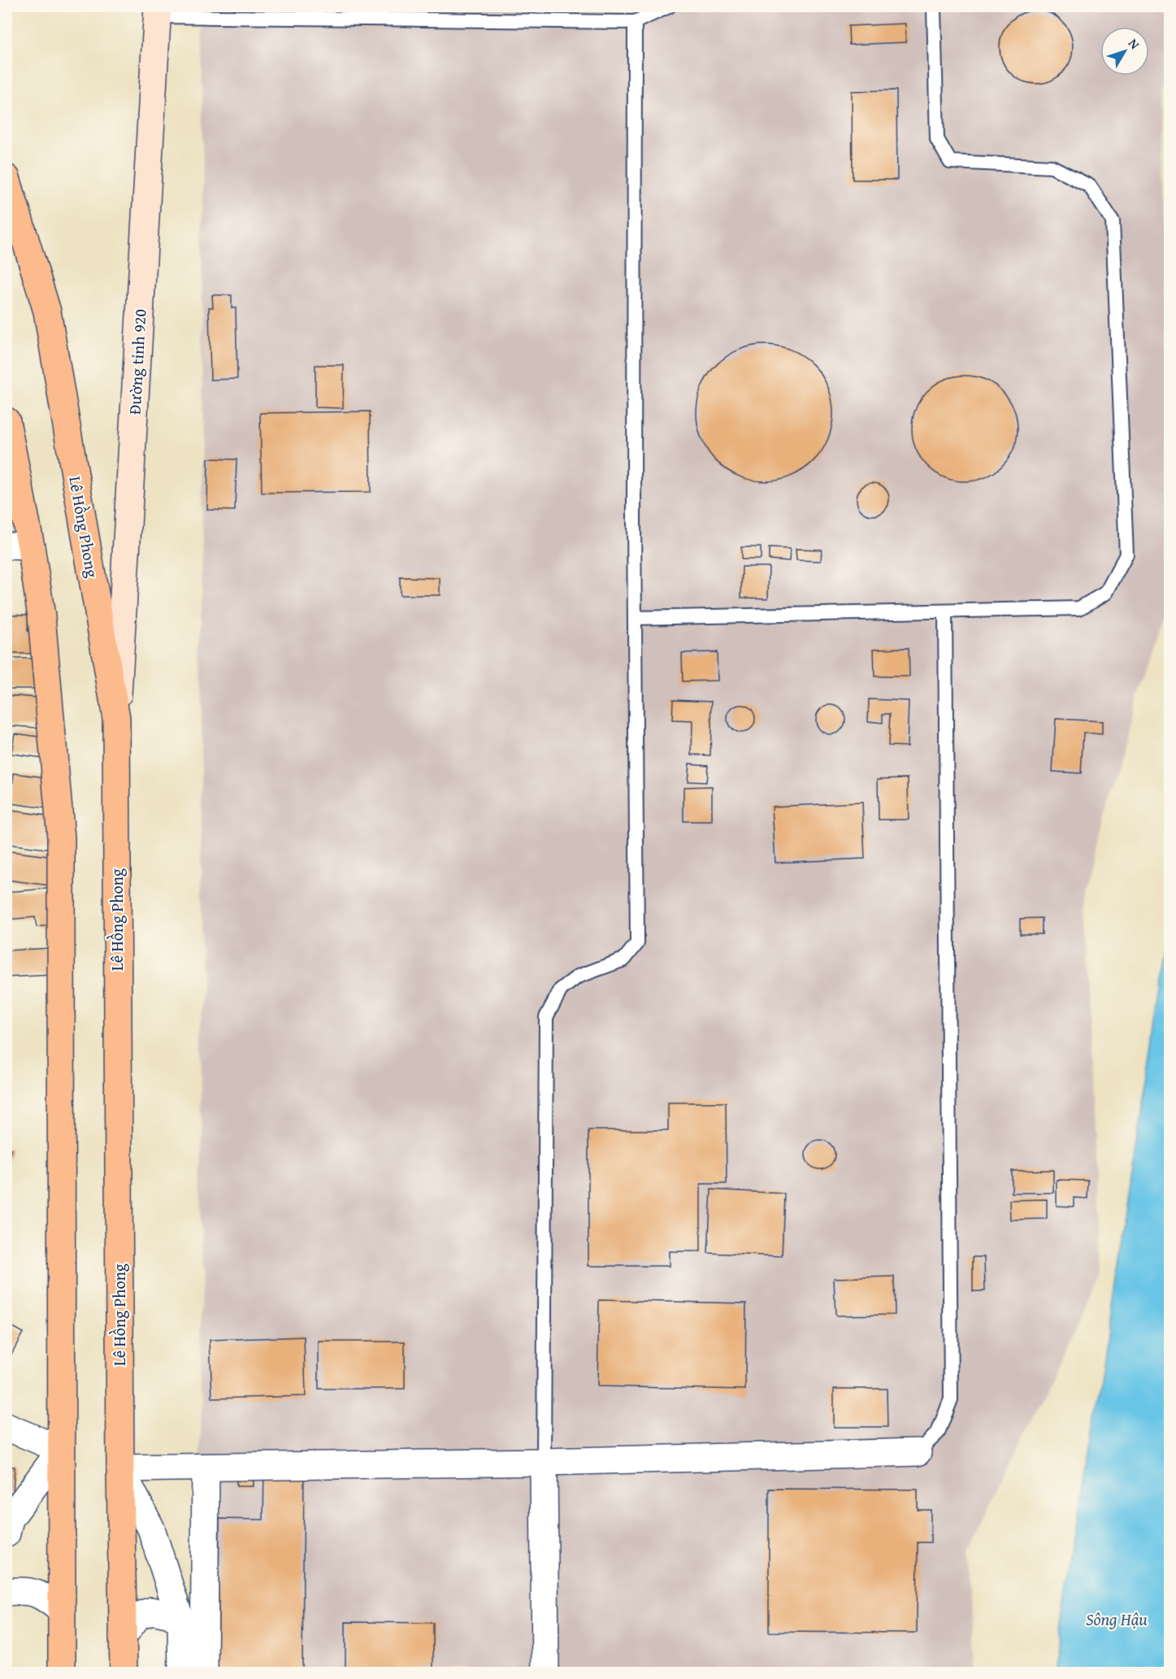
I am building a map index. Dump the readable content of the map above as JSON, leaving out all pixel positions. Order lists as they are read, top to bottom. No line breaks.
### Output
{"streets":{"highway":["Lê Hồng Phong"],"main road":["Đường tỉnh 920"]},"crossings":[["Đường tỉnh 920","Lê Hồng Phong"]],"water":["Sông Hậu"],"north":"top right"}
